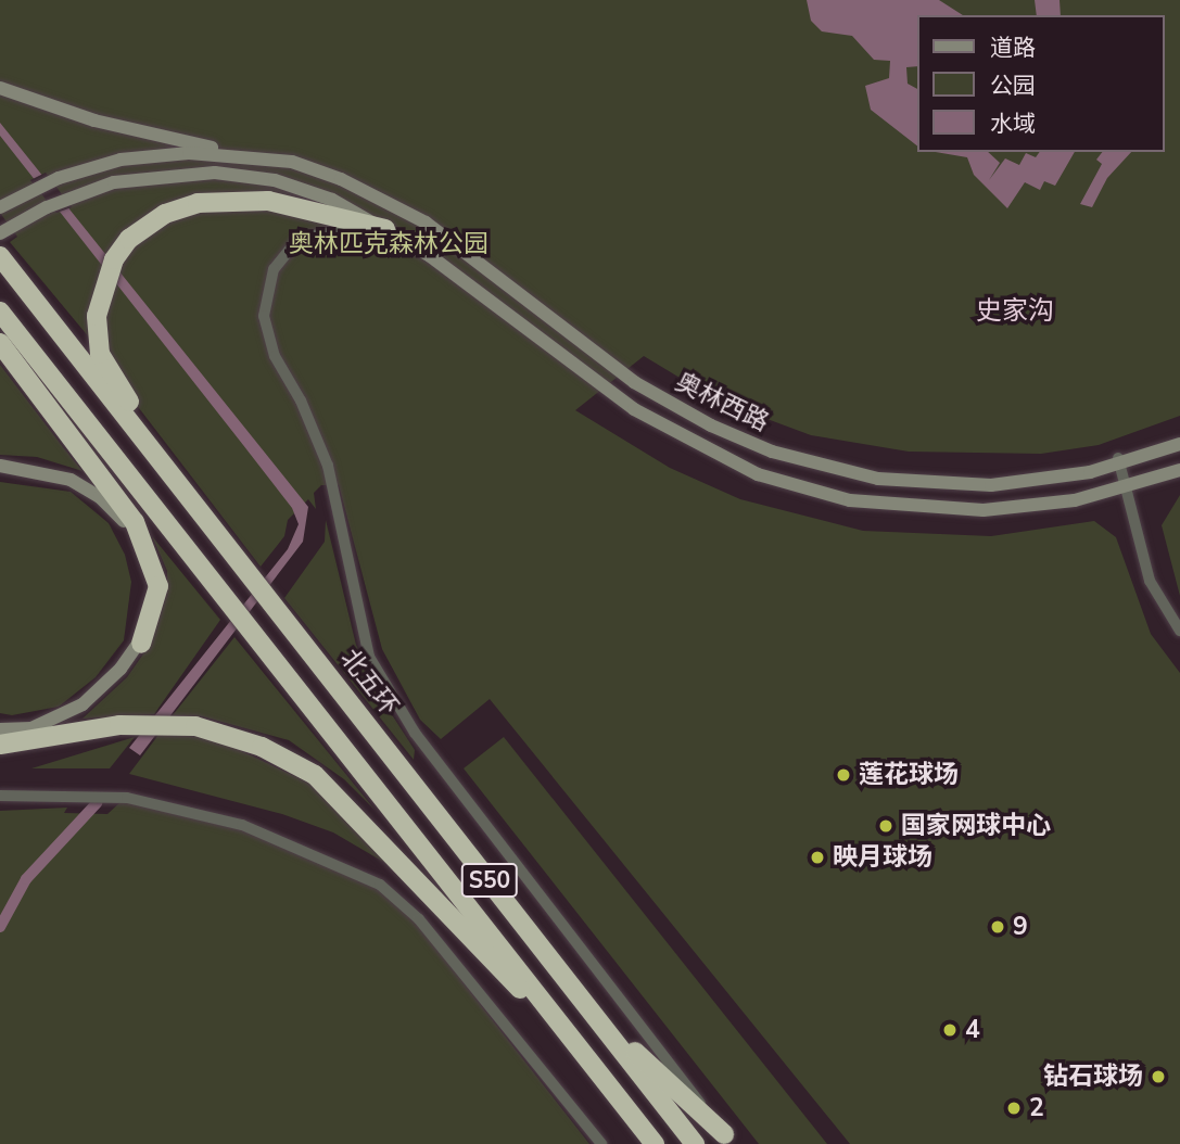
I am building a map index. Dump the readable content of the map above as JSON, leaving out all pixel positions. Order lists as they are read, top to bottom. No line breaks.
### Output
{"streets":{"highway":["北五环","S50"],"main road":["奥林西路"]},"districts":["史家沟"],"parks":["奥林匹克森林公园"],"places":["莲花球场","国家网球中心","映月球场","9","4","钻石球场","2"],"legend":["道路","公园","水域"]}
